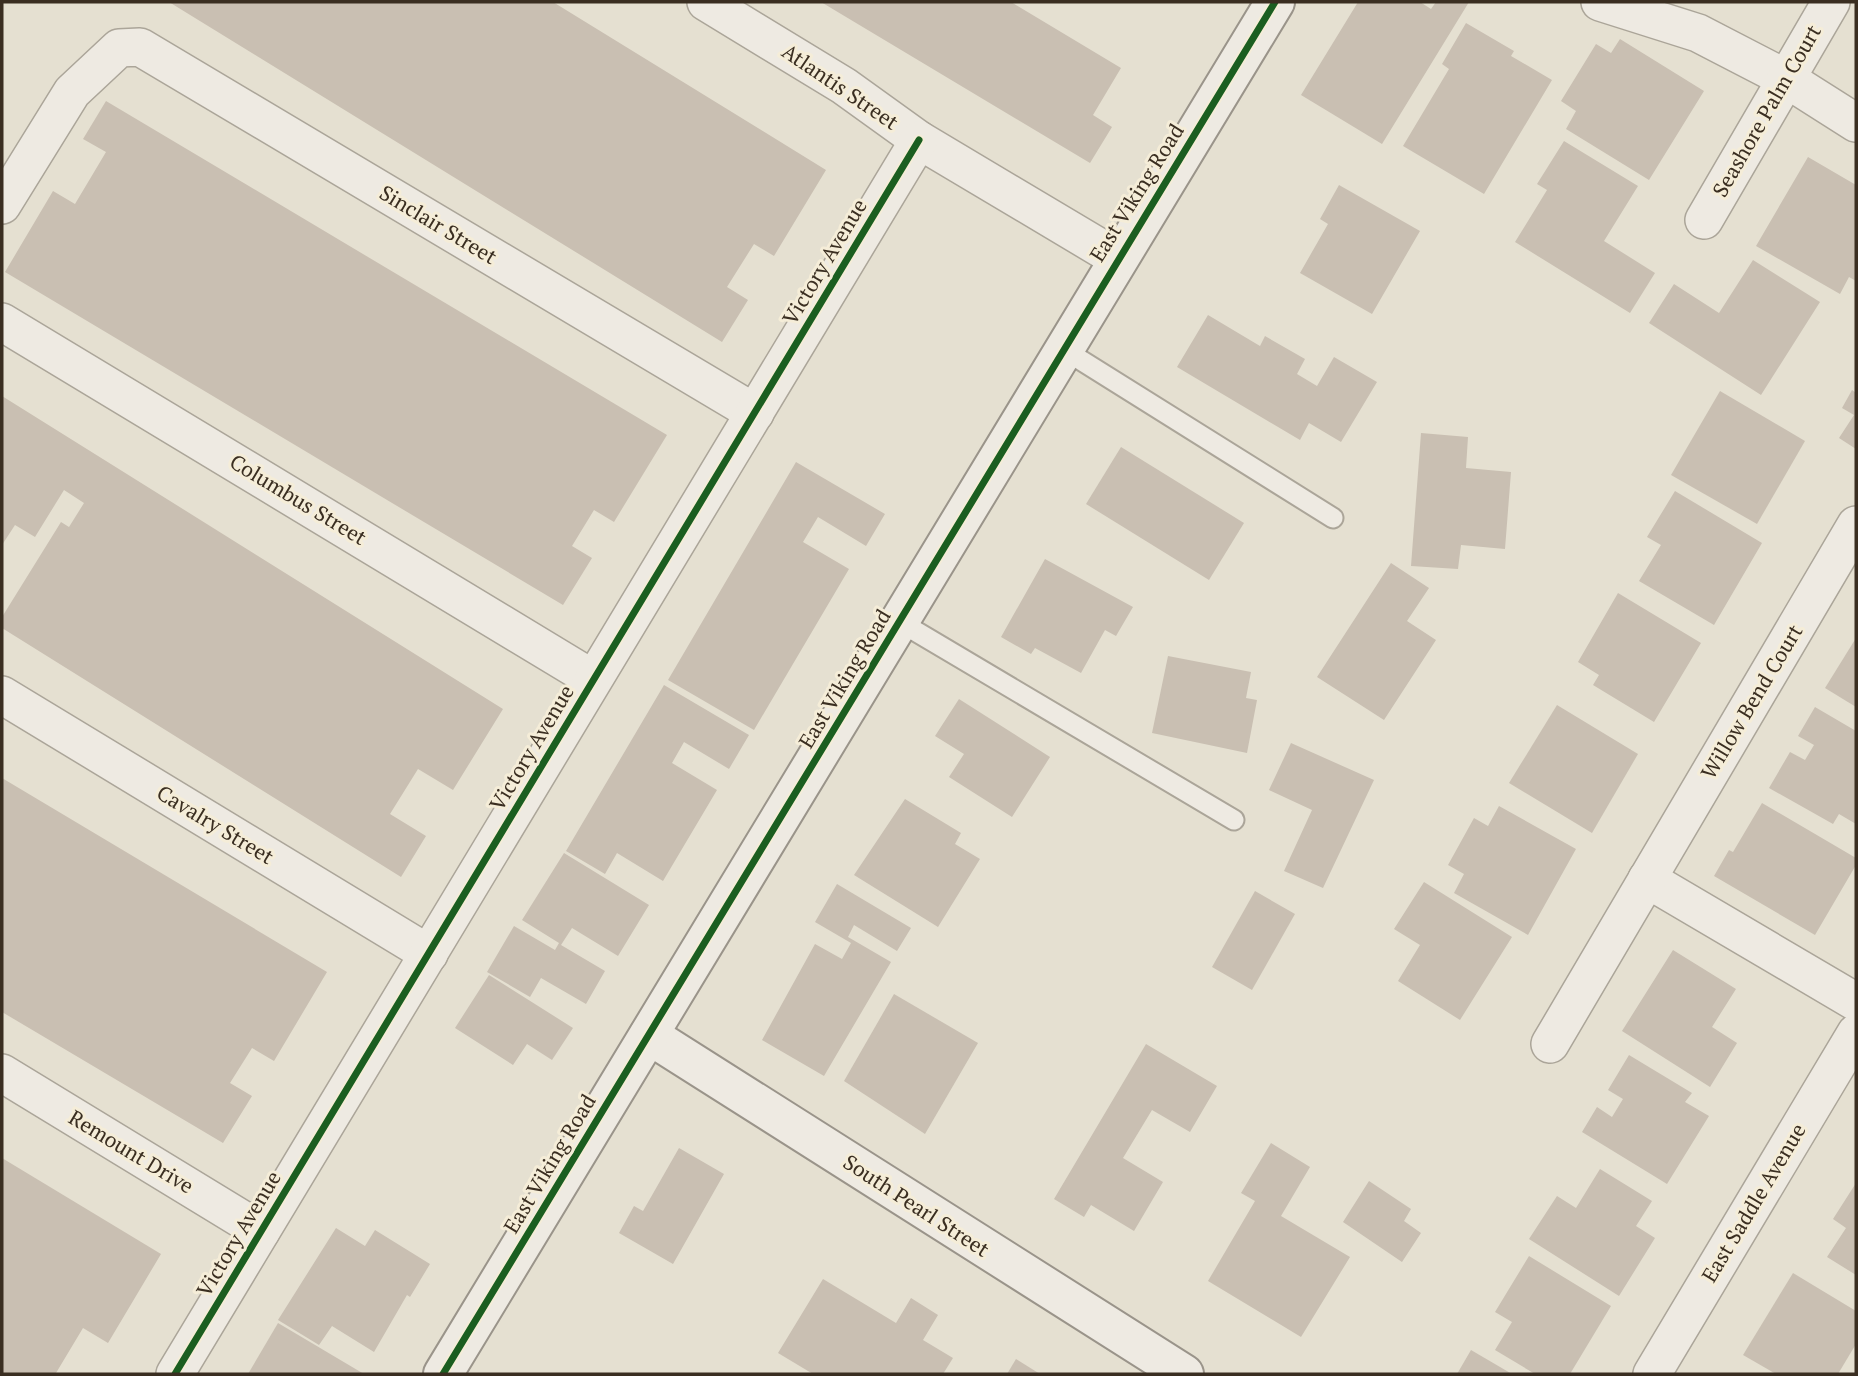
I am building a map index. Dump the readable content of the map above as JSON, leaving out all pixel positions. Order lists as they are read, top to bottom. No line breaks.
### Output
{"streets":{"street":["Atlantis Street","Seashore Palm Court","East Viking Road","Sinclair Street","Victory Avenue","Columbus Street","Willow Bend Court","Cavalry Street","Remount Drive","East Saddle Avenue","South Pearl Street"]},"crossings":[["Atlantis Street","East Viking Road"],["Atlantis Street","Victory Avenue"],["East Viking Road","South Pearl Street"],["Sinclair Street","Victory Avenue"],["Victory Avenue","Columbus Street"],["Victory Avenue","Cavalry Street"],["Victory Avenue","Remount Drive"]]}
